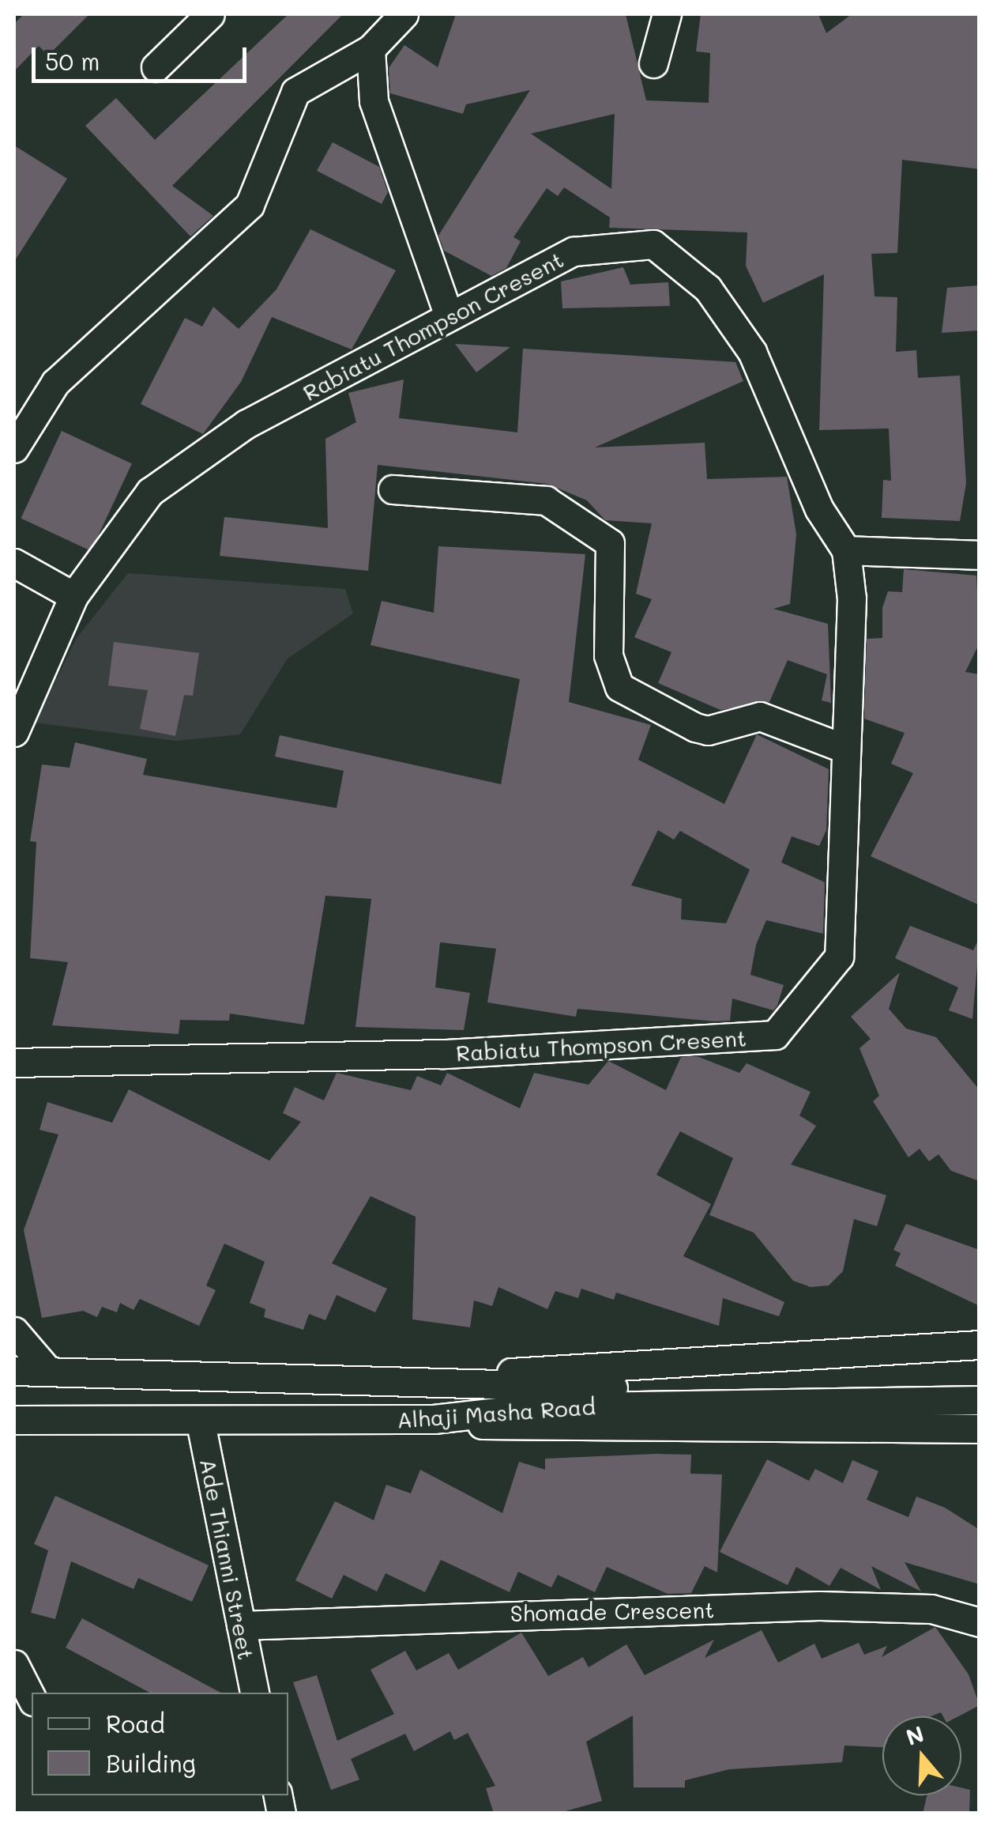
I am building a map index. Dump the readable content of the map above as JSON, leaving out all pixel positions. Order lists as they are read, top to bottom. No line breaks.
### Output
{"streets":{"street":["Rabiatu Thompson Cresent","Alhaji Masha Road","Ade Thianni Street","Shomade Crescent"]},"crossings":[["Alhaji Masha Road","Ade Thianni Street"],["Ade Thianni Street","Shomade Crescent"]],"legend":["Road","Building"],"scale_bar":"50 m","north":"top"}
